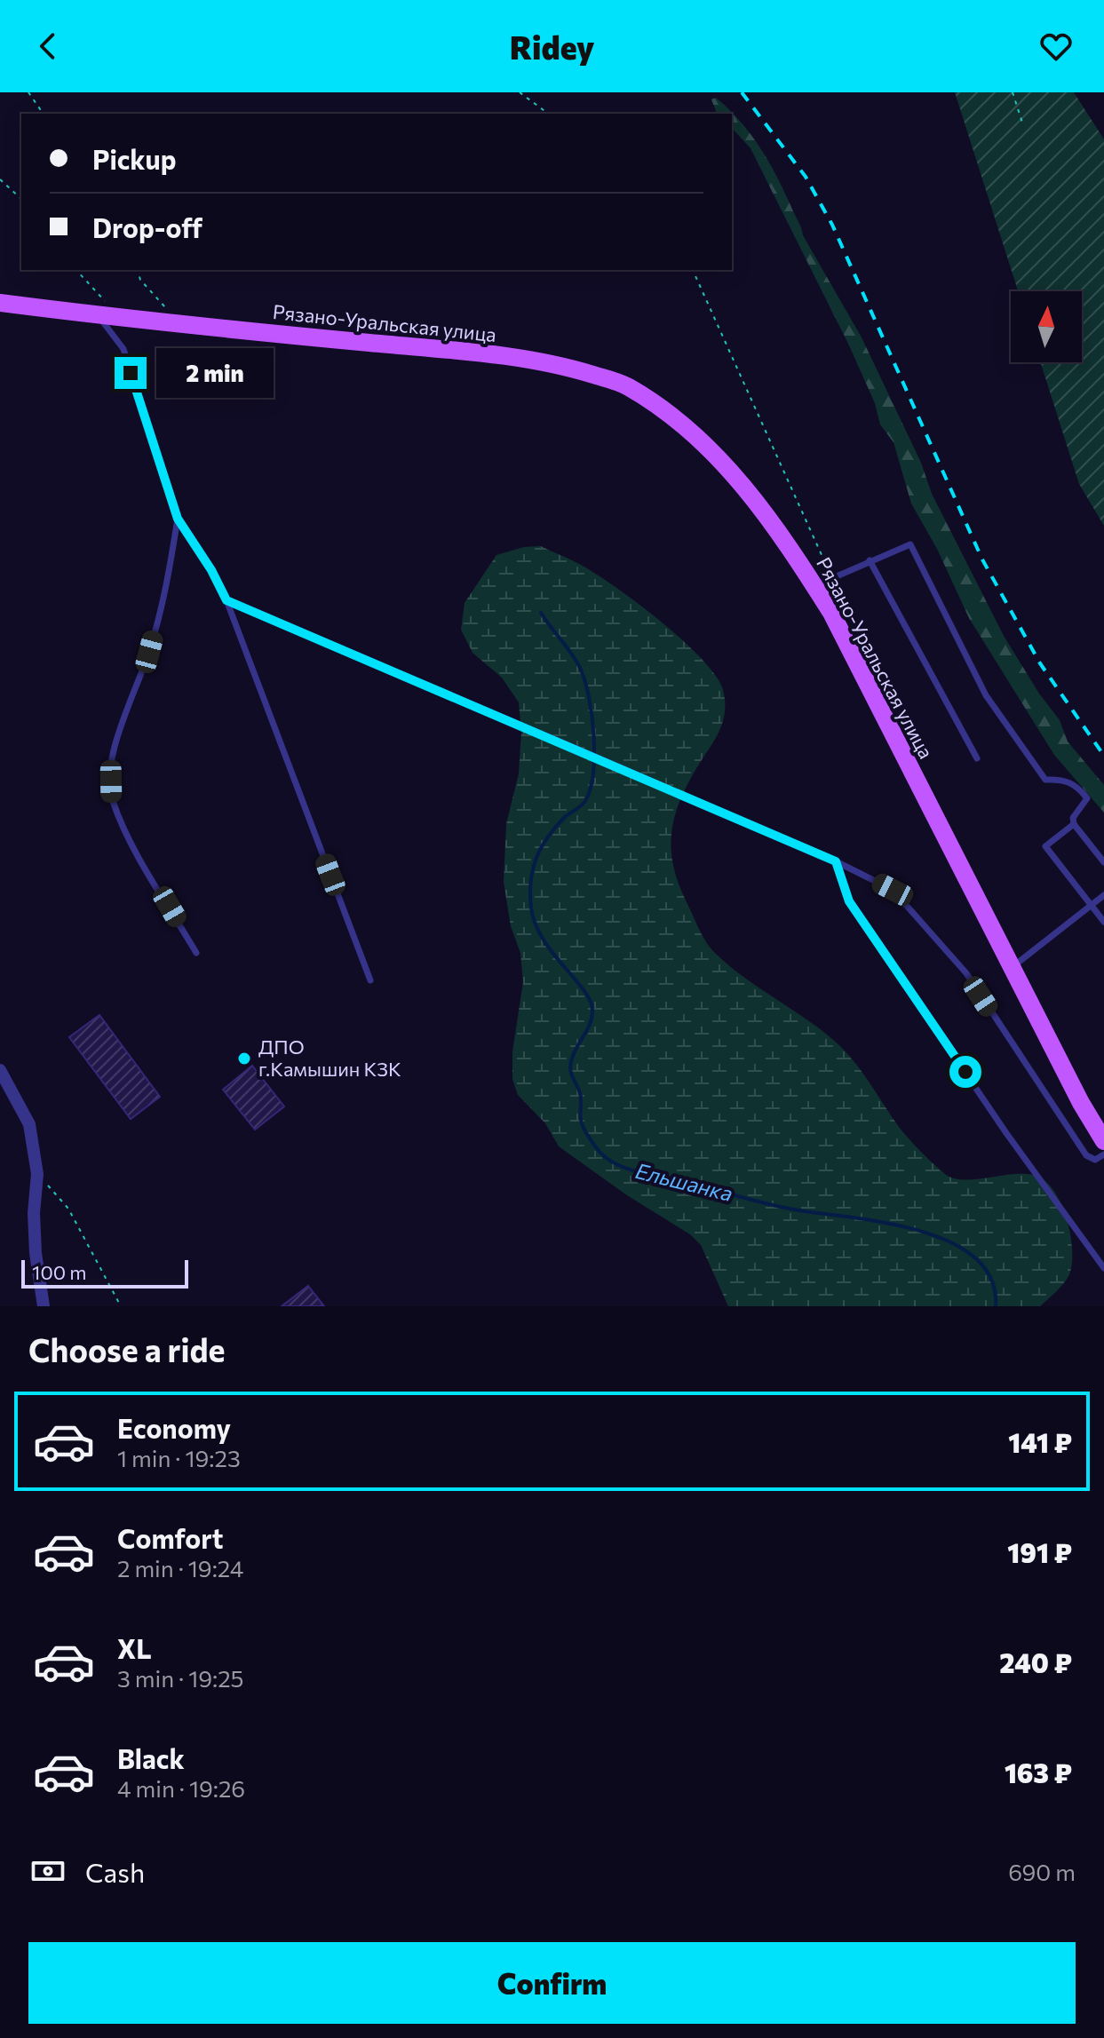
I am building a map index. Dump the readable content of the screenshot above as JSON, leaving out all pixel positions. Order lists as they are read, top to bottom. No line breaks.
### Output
{"streets":{"main road":["Рязано-Уральская улица"]},"water":["Ельшанка"],"places":["ДПО г.Камышин КЗК"],"scale_bar":"100 m","north":"top","page":{"header":"Ridey","banner":["Pickup","Drop-off"],"bubble":"2 min","scale":"100 m","heading":"Choose a ride","list":[{"name":"Economy","note":"1 min · 19:23","value":"141 ₽"},{"name":"Comfort","note":"2 min · 19:24","value":"191 ₽"},{"name":"XL","note":"3 min · 19:25","value":"240 ₽"},{"name":"Black","note":"4 min · 19:26","value":"163 ₽"}],"pay":["Cash","690 m"],"buttons":"Confirm"}}
